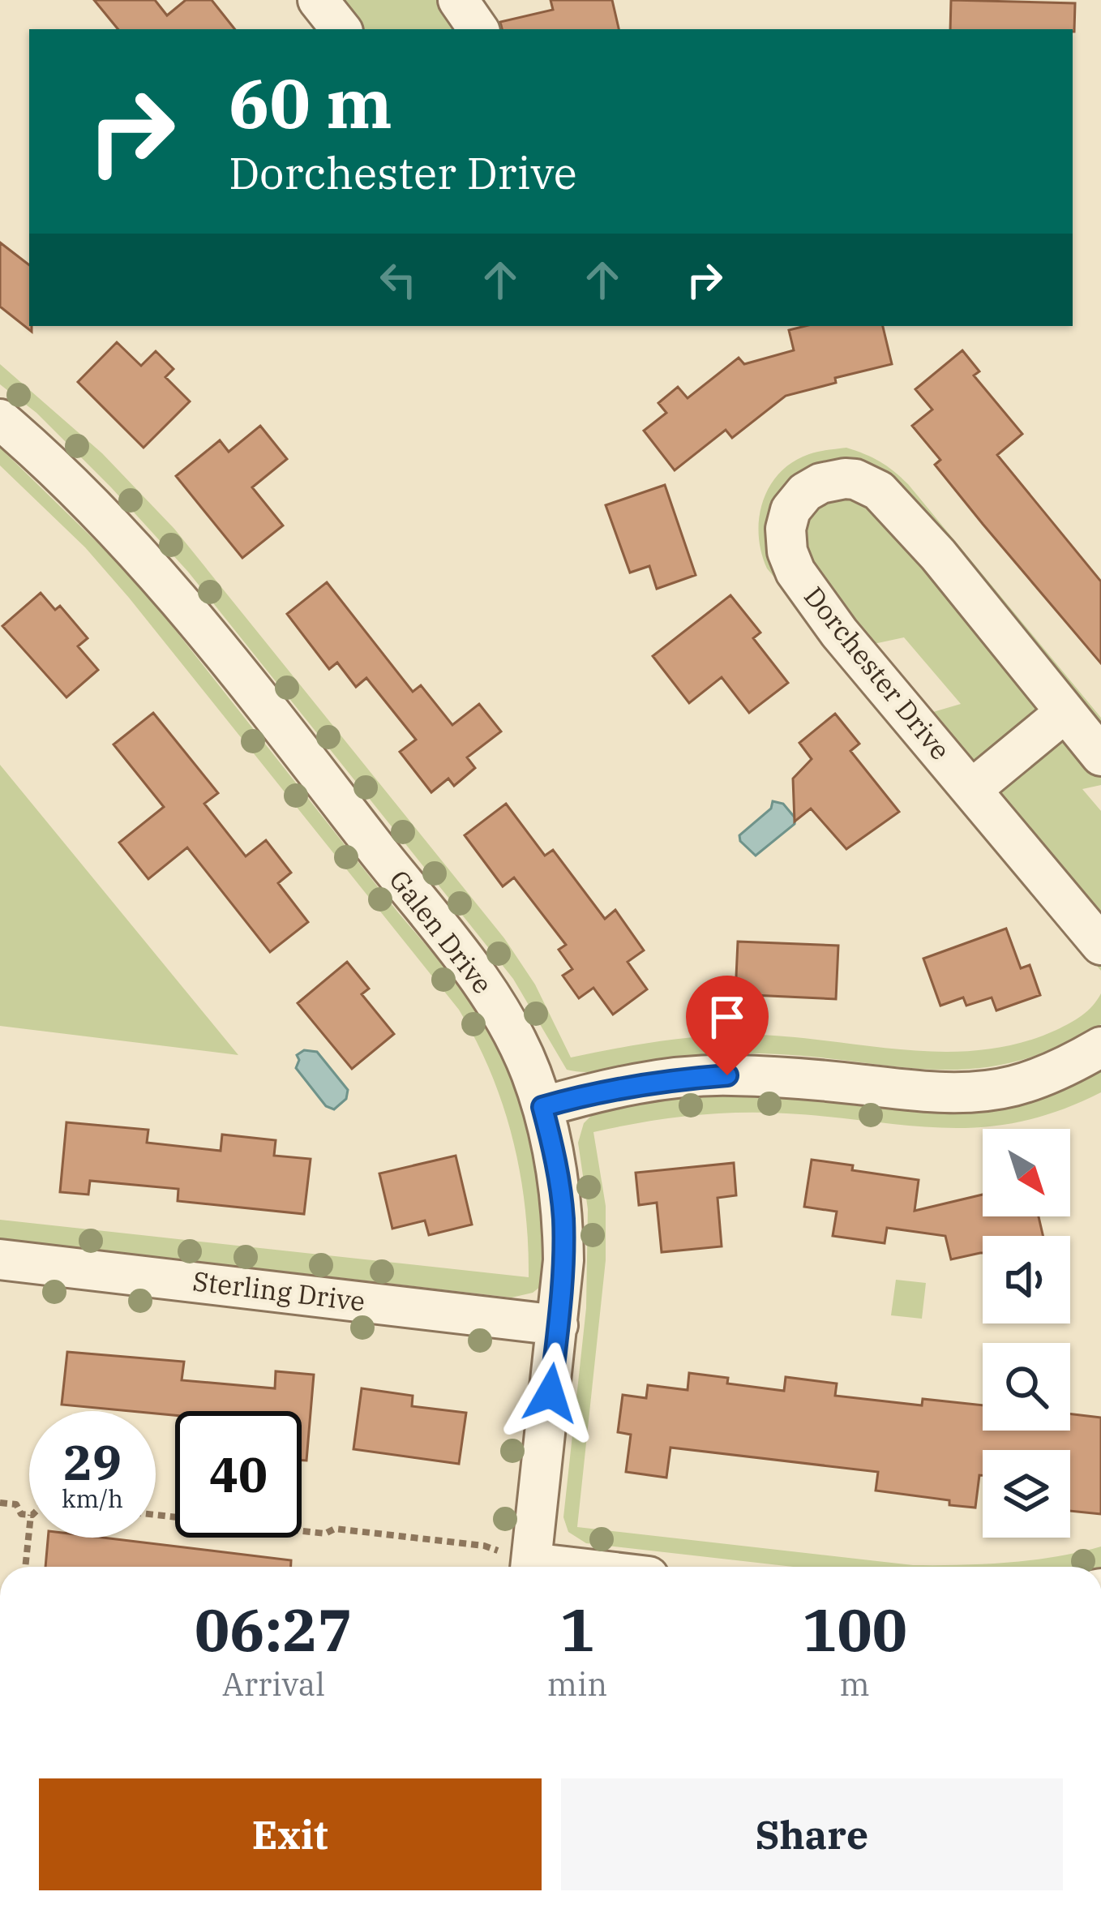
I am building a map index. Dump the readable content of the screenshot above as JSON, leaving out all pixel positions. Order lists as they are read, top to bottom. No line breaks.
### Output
{"streets":{"street":["Dorchester Drive","Galen Drive","Sterling Drive"]},"crossings":[["Galen Drive","Sterling Drive"]],"north":"bottom right","page":{"turn":["60 m","Dorchester Drive"],"speed":"29 km/h","limit":"40","eta":["06:27","Arrival","1","min","100","m"],"buttons":["Exit","Share"]}}
